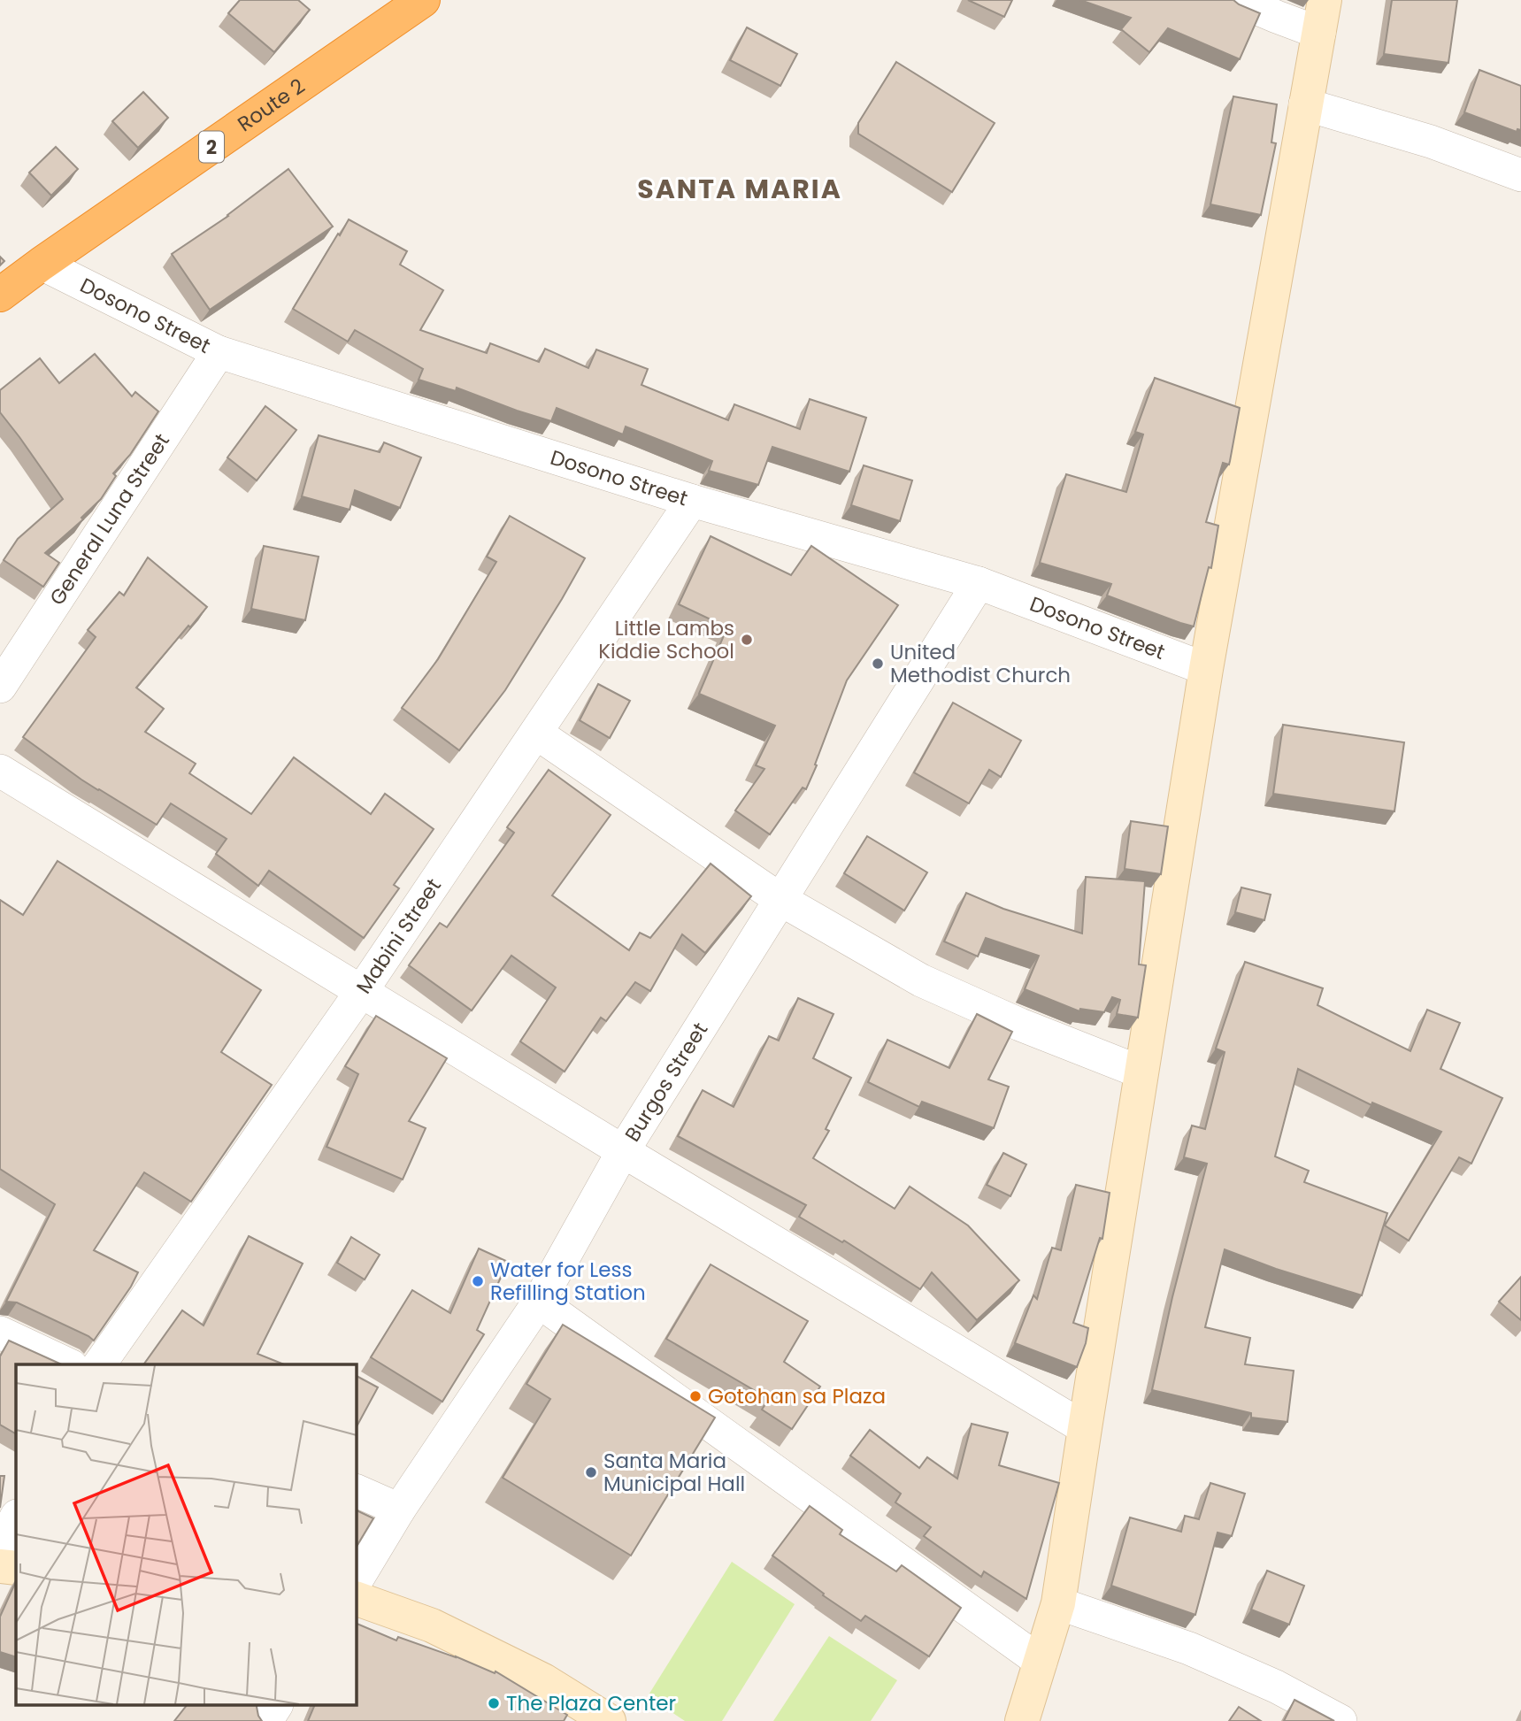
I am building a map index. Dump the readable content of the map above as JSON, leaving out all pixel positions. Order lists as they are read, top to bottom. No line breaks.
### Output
{"streets":{"highway":["Route 2","2"],"street":["Dosono Street","General Luna Street","Mabini Street","Burgos Street"]},"crossings":[["Route 2","Dosono Street"],["Dosono Street","General Luna Street"],["Dosono Street","Mabini Street"],["Dosono Street","Burgos Street"]],"districts":["SANTA MARIA"],"places":["Little Lambs Kiddie School","United Methodist Church","Water for Less Refilling Station","Gotohan sa Plaza","Santa Maria Municipal Hall","The Plaza Center"]}
